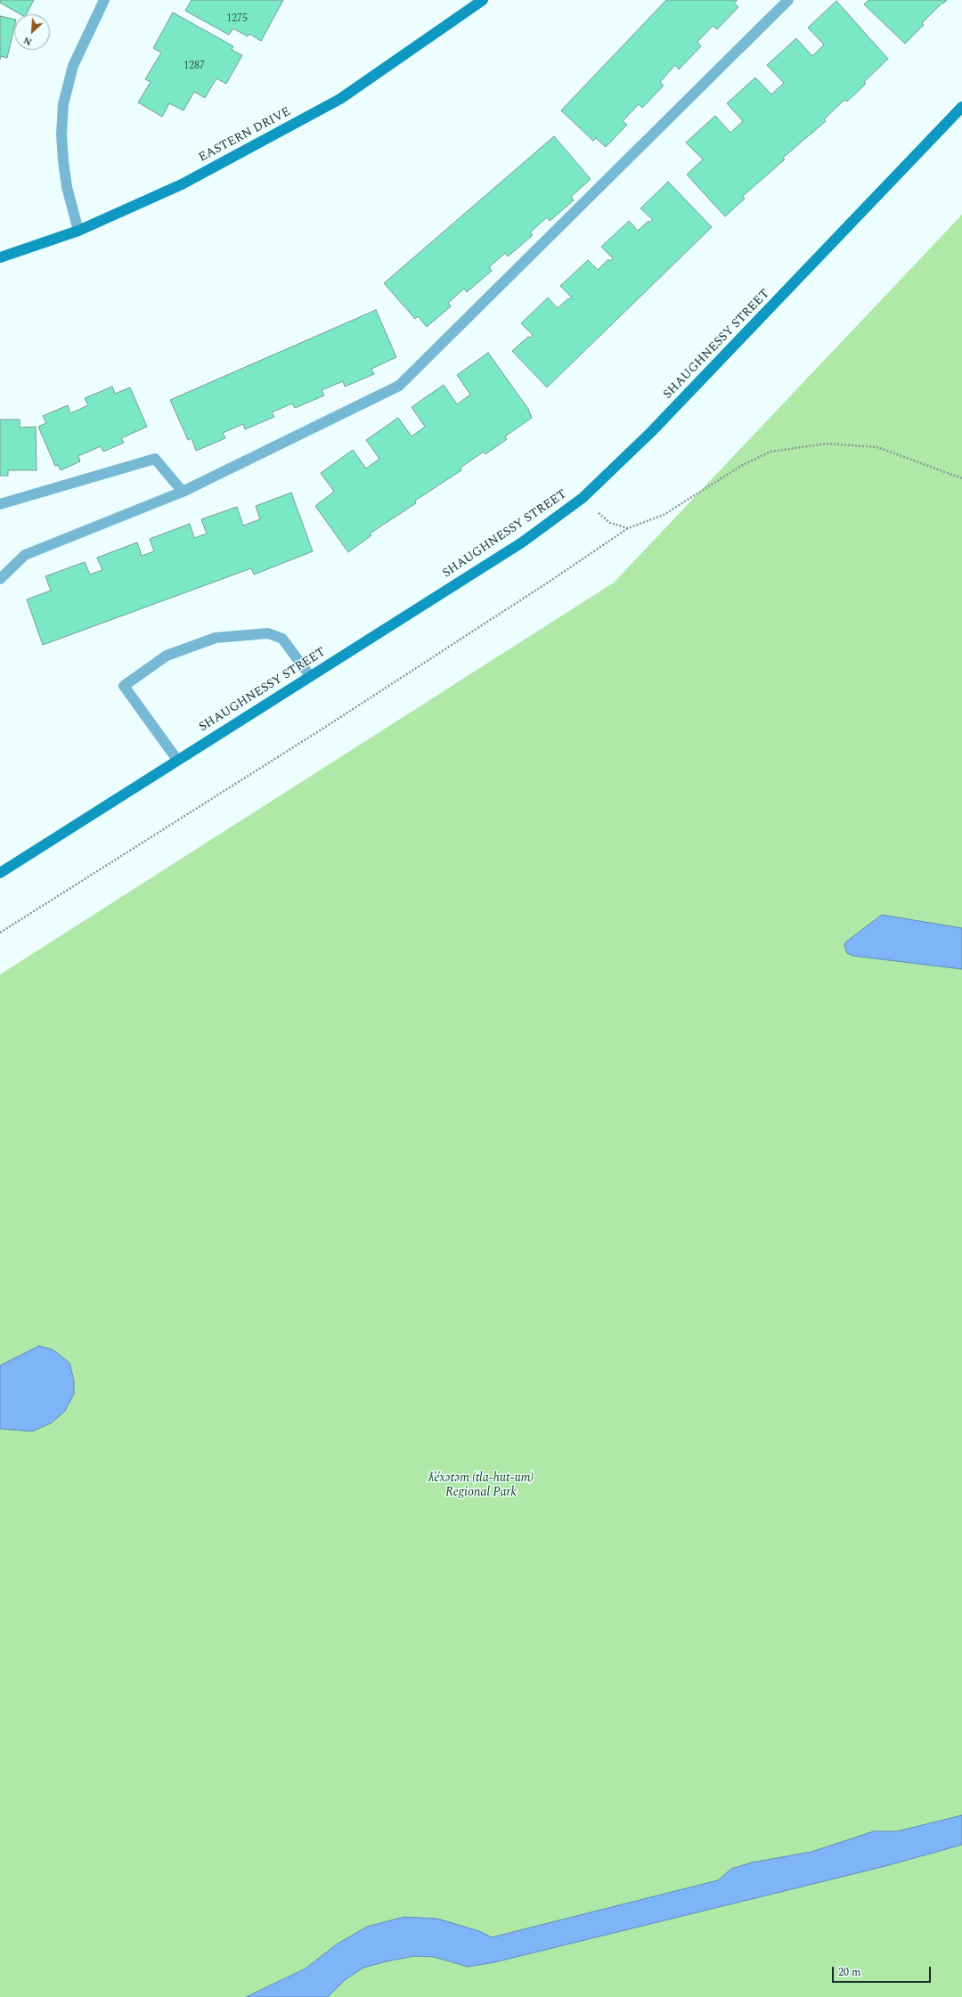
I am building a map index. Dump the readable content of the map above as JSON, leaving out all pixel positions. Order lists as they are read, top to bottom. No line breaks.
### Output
{"streets":{"main road":["EASTERN DRIVE","SHAUGHNESSY STREET"]},"parks":["ƛ̓éxətəm (tla-hut-um) Regional Park"],"house_numbers":["1275","1287"],"scale_bar":"20 m","north":"bottom left"}
